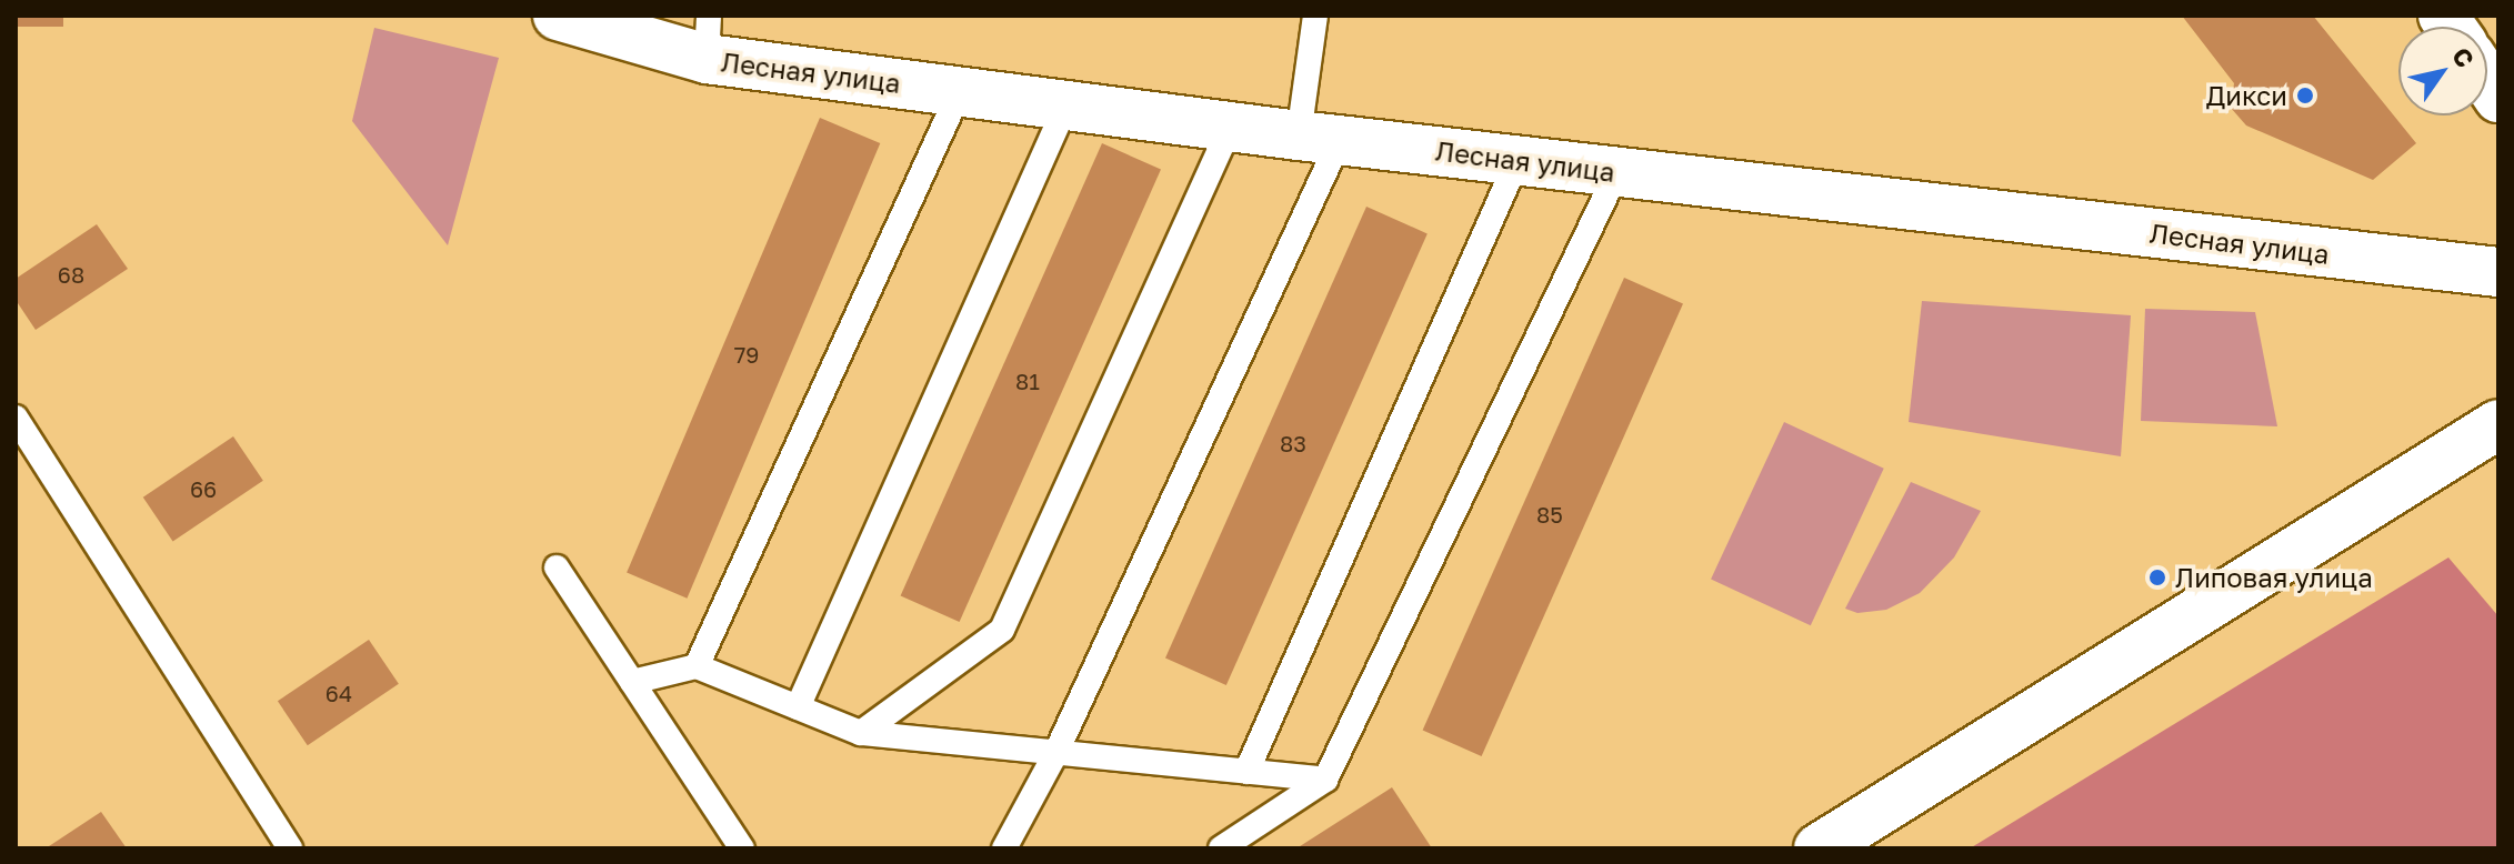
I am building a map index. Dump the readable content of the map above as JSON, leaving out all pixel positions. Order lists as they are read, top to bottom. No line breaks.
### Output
{"streets":{"street":["Лесная улица"]},"places":["Дикси","Липовая улица"],"house_numbers":["68","79","81","83","66","85","64"],"north":"top right"}
